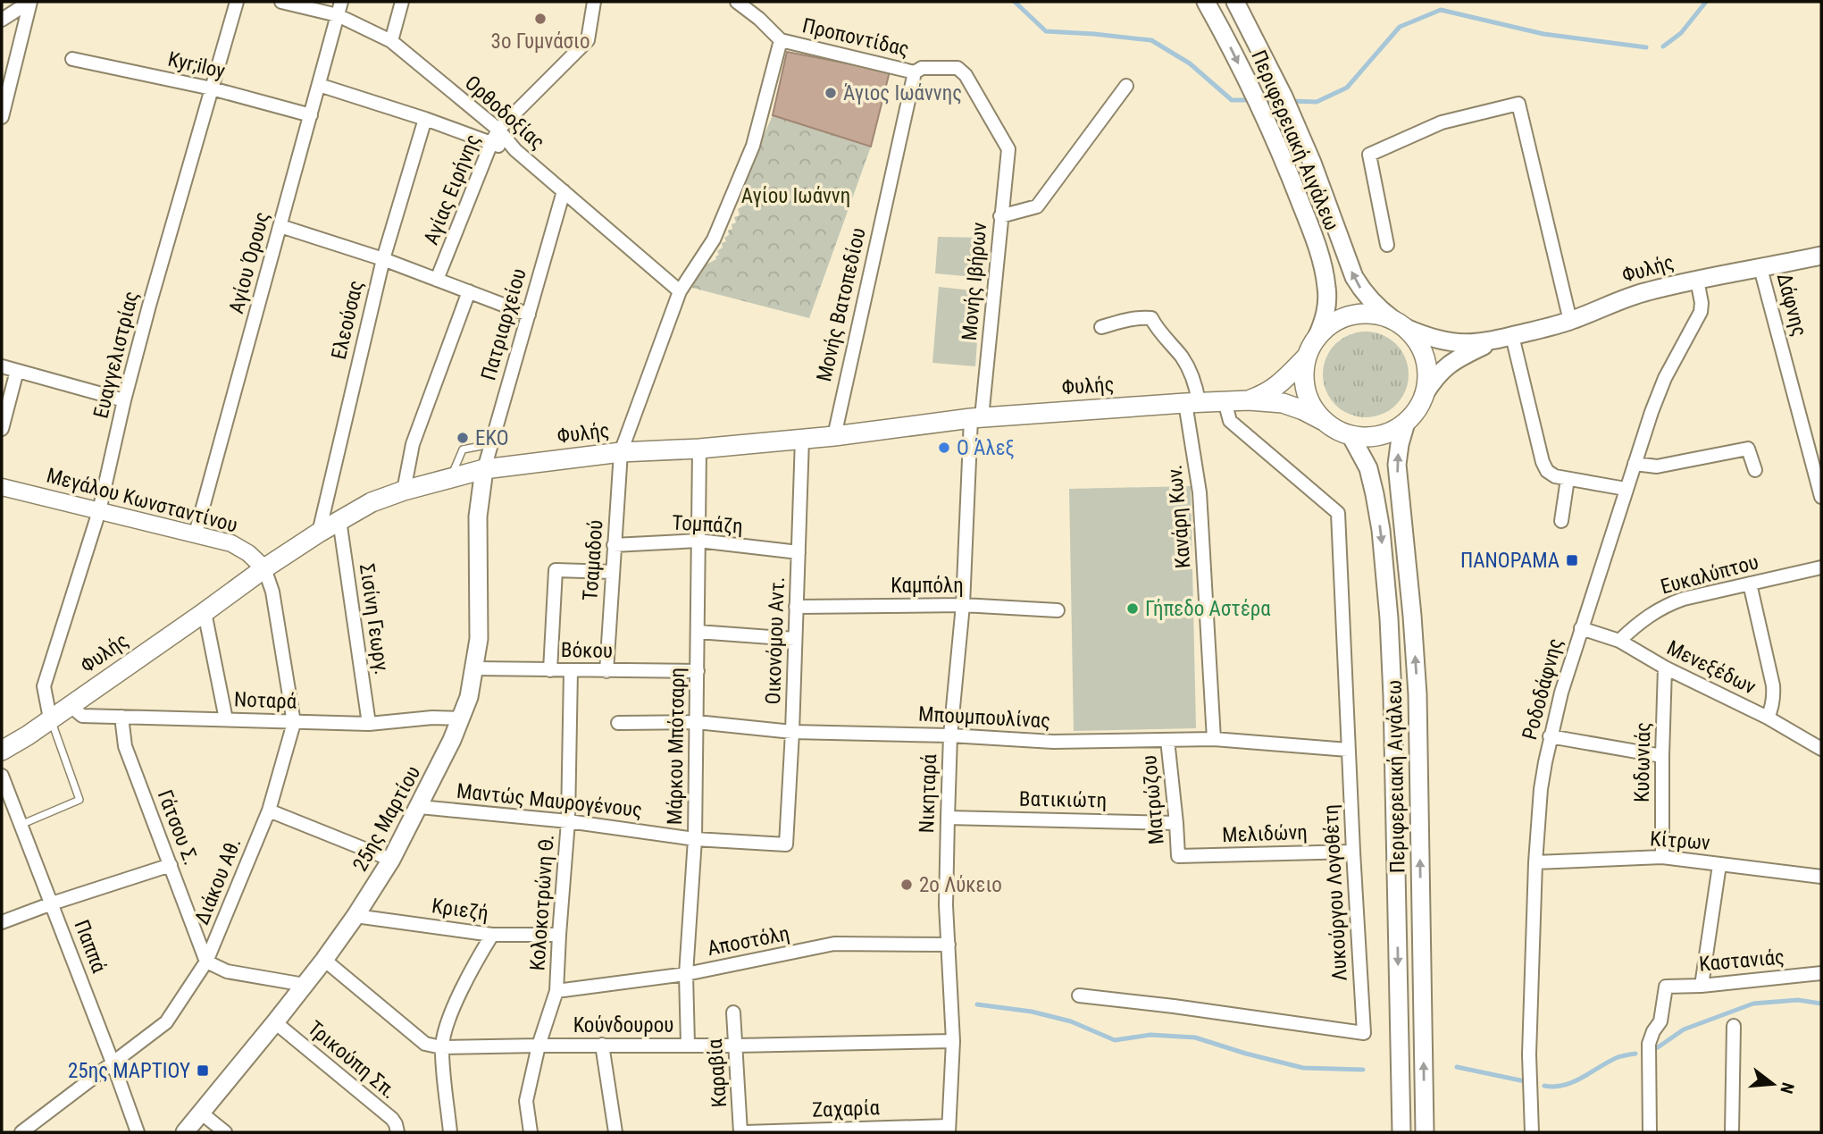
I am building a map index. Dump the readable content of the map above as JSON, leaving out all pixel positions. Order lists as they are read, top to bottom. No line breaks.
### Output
{"streets":{"main road":["Περιφερειακή Αιγάλεω","Φυλής","25ης Μαρτίου"],"street":["Προποντίδας","Kyr;iloy","Ορθοδοξίας","Αγίας Ειρήνης","Αγίου Όρους","Μονής Ιβήρων","Μονής Βατοπεδίου","Δάφνης","Ελεούσας","Πατριαρχείου","Ευαγγελιστρίας","Μεγάλου Κωνσταντίνου","Κανάρη Κων.","Τομπάζη","Τσαμαδού","Ευκαλύπτου","Καμπόλη","Σισίνη Γεωργ.","Οικονόμου Αντ.","Βόκου","Μενεξέδων","Ροδοδάφνης","Νοταρά","Μπουμπουλίνας","Μάρκου Μπότσαρη","Κυδωνιάς","Νικηταρά","Βατικιώτη","Ματρώζου","Μαντώς Μαυρογένους","Γάτσου Σ.","Μελιδώνη","Κίτρων","Διάκου Αθ.","Λυκούργου Λογοθέτη","Κολοκοτρώνη Θ.","Κριεζή","Αποστόλη","Παππά","Καστανιάς","Κούνδουρου","Τρικούπη Σπ.","Καραβία","Ζαχαρία"]},"crossings":[["Προποντίδας","Μονής Ιβήρων"],["Προποντίδας","Μονής Βατοπεδίου"],["Kyr;iloy","Αγίου Όρους"],["Kyr;iloy","Ευαγγελιστρίας"],["Ορθοδοξίας","Αγίας Ειρήνης"],["Ορθοδοξίας","Αγίου Όρους"],["Ορθοδοξίας","Πατριαρχείου"],["Περιφερειακή Αιγάλεω","Φυλής"],["Αγίου Όρους","Μεγάλου Κωνσταντίνου"],["Φυλής","Μονής Ιβήρων"],["Φυλής","Μονής Βατοπεδίου"],["Φυλής","Δάφνης"],["Φυλής","Ελεούσας"],["Φυλής","Πατριαρχείου"],["Φυλής","Ευαγγελιστρίας"],["Φυλής","Μεγάλου Κωνσταντίνου"],["Φυλής","Κανάρη Κων."],["Φυλής","Τσαμαδού"],["Φυλής","Σισίνη Γεωργ."],["Φυλής","Οικονόμου Αντ."],["Φυλής","Ροδοδάφνης"],["Φυλής","Νοταρά"],["Φυλής","Μάρκου Μπότσαρη"],["Φυλής","Νικηταρά"],["Φυλής","25ης Μαρτίου"],["Φυλής","Διάκου Αθ."],["Φυλής","Λυκούργου Λογοθέτη"],["Μονής Ιβήρων","Νικηταρά"],["Πατριαρχείου","25ης Μαρτίου"],["Ευαγγελιστρίας","Μεγάλου Κωνσταντίνου"],["Μεγάλου Κωνσταντίνου","Διάκου Αθ."],["Κανάρη Κων.","Μπουμπουλίνας"],["Τομπάζη","Τσαμαδού"],["Τομπάζη","Οικονόμου Αντ."],["Τομπάζη","Μάρκου Μπότσαρη"],["Τσαμαδού","Βόκου"],["Ευκαλύπτου","Μενεξέδων"],["Καμπόλη","Οικονόμου Αντ."],["Καμπόλη","Νικηταρά"],["Σισίνη Γεωργ.","Νοταρά"],["Οικονόμου Αντ.","Μπουμπουλίνας"],["Οικονόμου Αντ.","Μαντώς Μαυρογένους"],["Βόκου","Μάρκου Μπότσαρη"],["Βόκου","25ης Μαρτίου"],["Βόκου","Κολοκοτρώνη Θ."],["Μενεξέδων","Ροδοδάφνης"],["Μενεξέδων","Κυδωνιάς"],["Ροδοδάφνης","Κίτρων"],["Νοταρά","25ης Μαρτίου"],["Νοταρά","Γάτσου Σ."],["Νοταρά","Διάκου Αθ."],["Μπουμπουλίνας","Μάρκου Μπότσαρη"],["Μπουμπουλίνας","Νικηταρά"],["Μπουμπουλίνας","Ματρώζου"],["Μπουμπουλίνας","Λυκούργου Λογοθέτη"],["Μάρκου Μπότσαρη","Μαντώς Μαυρογένους"],["Μάρκου Μπότσαρη","Αποστόλη"],["Μάρκου Μπότσαρη","Κούνδουρου"],["Κυδωνιάς","Κίτρων"],["Νικηταρά","Βατικιώτη"],["Νικηταρά","Αποστόλη"],["Νικηταρά","Κούνδουρου"],["Νικηταρά","Ζαχαρία"],["Βατικιώτη","Ματρώζου"],["Ματρώζου","Μελιδώνη"],["Μαντώς Μαυρογένους","25ης Μαρτίου"],["Μαντώς Μαυρογένους","Κολοκοτρώνη Θ."],["25ης Μαρτίου","Κριεζή"],["25ης Μαρτίου","Κούνδουρου"],["25ης Μαρτίου","Τρικούπη Σπ."],["Γάτσου Σ.","Διάκου Αθ."],["Μελιδώνη","Λυκούργου Λογοθέτη"],["Διάκου Αθ.","Παππά"],["Κολοκοτρώνη Θ.","Κριεζή"],["Κολοκοτρώνη Θ.","Αποστόλη"],["Κολοκοτρώνη Θ.","Κούνδουρου"],["Κούνδουρου","Καραβία"],["Καραβία","Ζαχαρία"]],"parks":["Αγίου Ιωάννη"],"places":{"other":["3ο Γυμνάσιο","Άγιος Ιωάννης","EKO","Ο Άλεξ","Γήπεδο Αστέρα","2ο Λύκειο"],"transit":["ΠΑΝΟΡΑΜΑ","25ης ΜΑΡΤΙΟΥ"]},"north":"right"}
